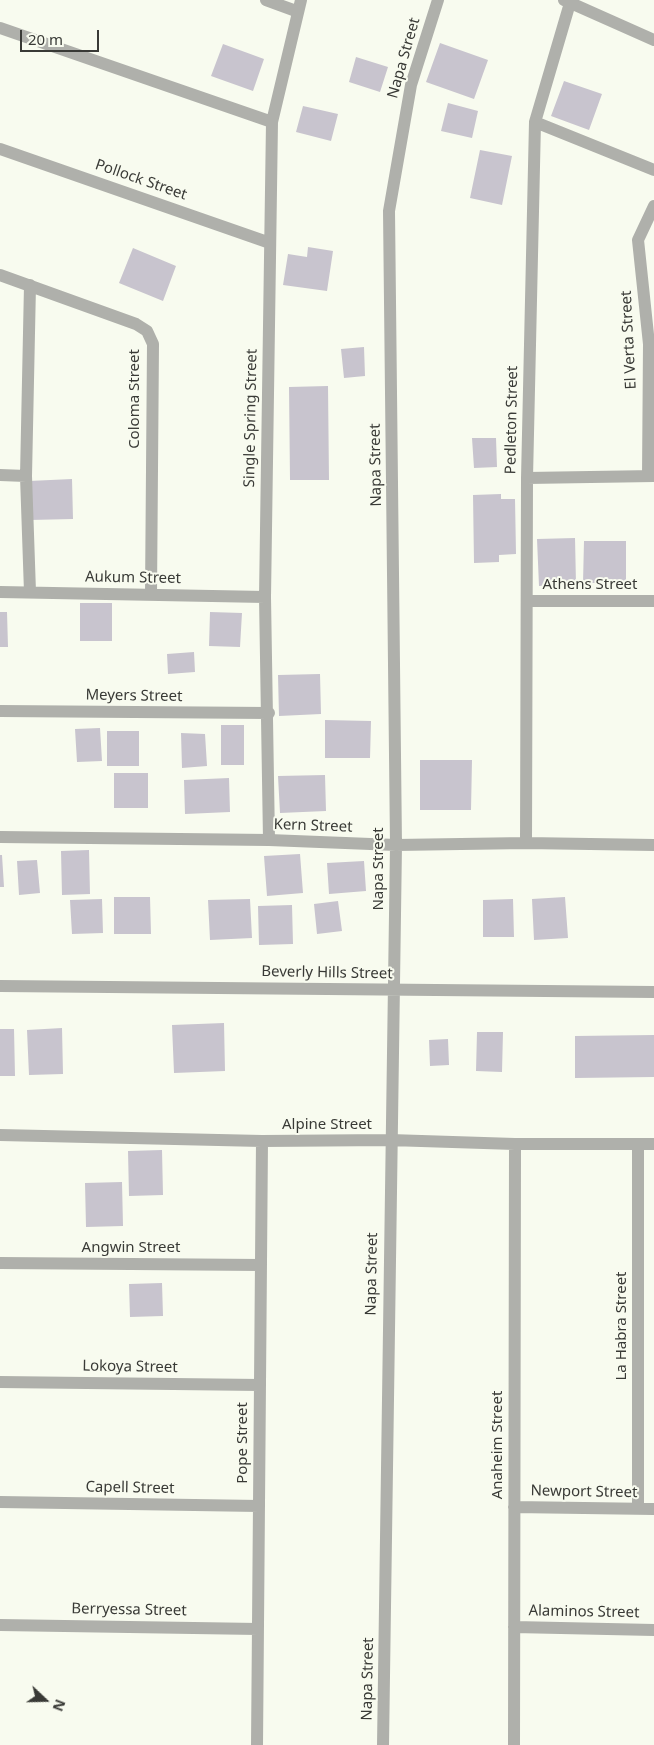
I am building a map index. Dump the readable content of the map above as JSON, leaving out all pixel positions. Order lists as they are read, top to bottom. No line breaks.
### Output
{"streets":{"street":["Napa Street","Pollock Street","El Verta Street","Coloma Street","Single Spring Street","Pedleton Street","Aukum Street","Athens Street","Meyers Street","Kern Street","Beverly Hills Street","Alpine Street","Angwin Street","La Habra Street","Lokoya Street","Pope Street","Anaheim Street","Capell Street","Newport Street","Berryessa Street","Alaminos Street"]},"crossings":[["Napa Street","Kern Street"],["Napa Street","Beverly Hills Street"],["Napa Street","Alpine Street"],["Pollock Street","Single Spring Street"],["Coloma Street","Aukum Street"],["Single Spring Street","Aukum Street"],["Single Spring Street","Meyers Street"],["Single Spring Street","Kern Street"],["Pedleton Street","Athens Street"],["Pedleton Street","Kern Street"],["Alpine Street","La Habra Street"],["Alpine Street","Pope Street"],["Alpine Street","Anaheim Street"],["Angwin Street","Pope Street"],["La Habra Street","Newport Street"],["Lokoya Street","Pope Street"],["Pope Street","Capell Street"],["Pope Street","Berryessa Street"],["Anaheim Street","Newport Street"],["Anaheim Street","Alaminos Street"]],"scale_bar":"20 m","north":"right"}
